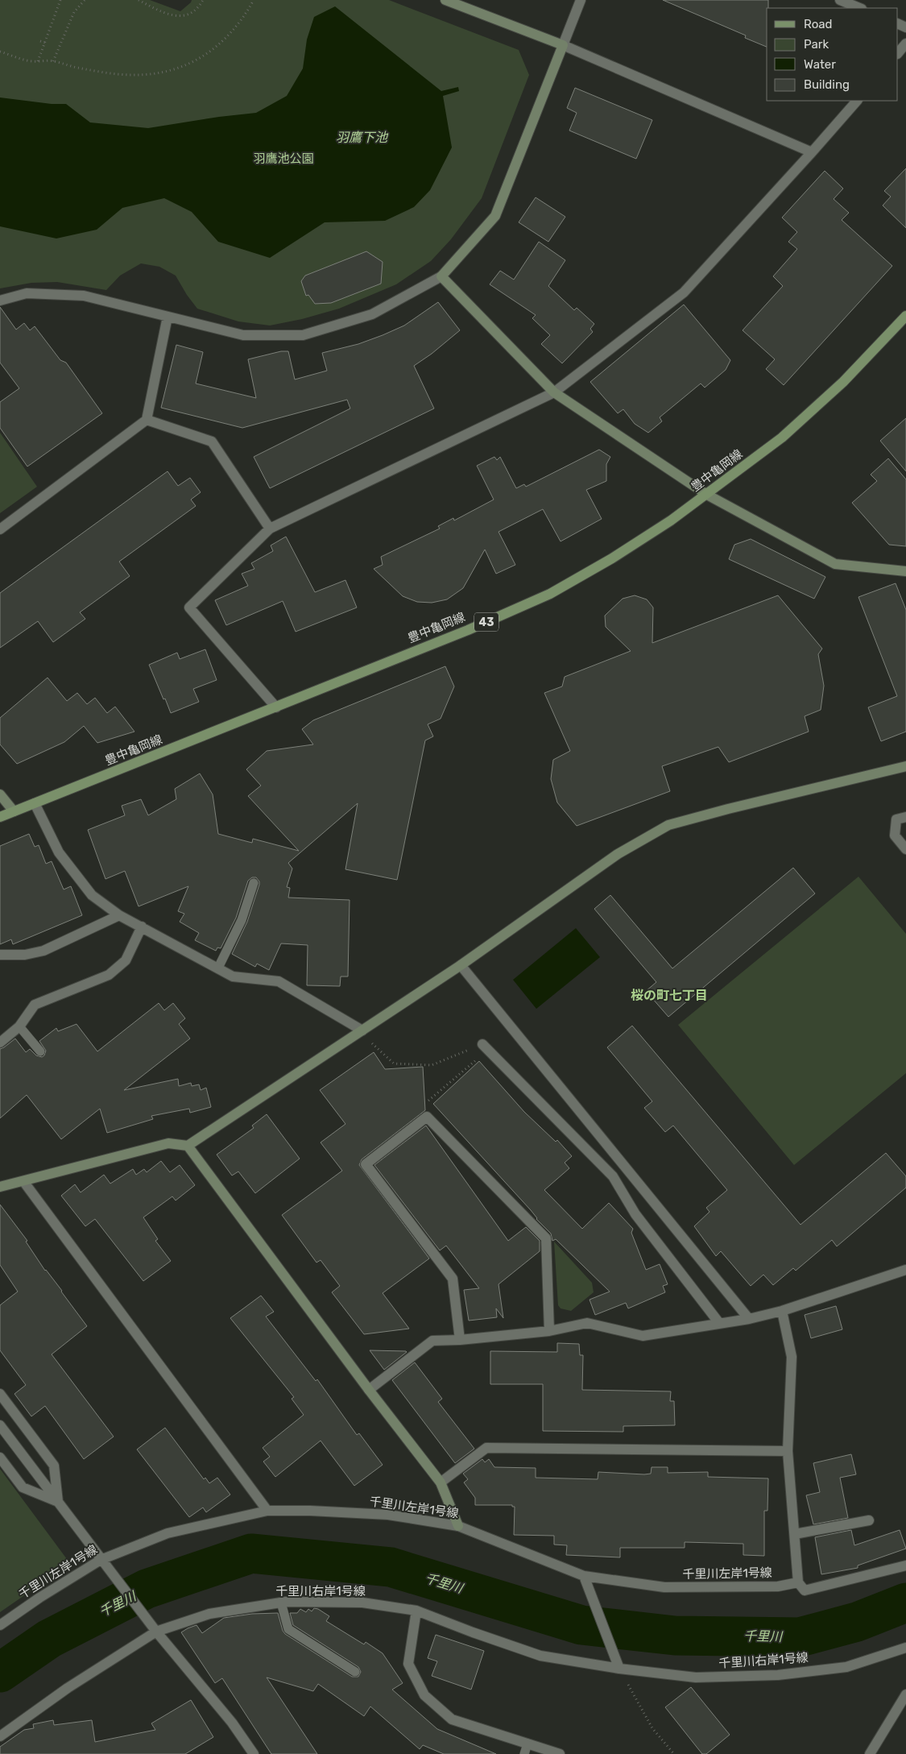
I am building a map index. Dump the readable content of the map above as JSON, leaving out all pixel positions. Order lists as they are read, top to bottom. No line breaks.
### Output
{"streets":{"main road":["豊中亀岡線","43"],"street":["千里川左岸1号線","千里川右岸1号線"]},"districts":["桜の町七丁目"],"water":["羽鷹下池","千里川"],"parks":["羽鷹池公園"],"legend":["Road","Park","Water","Building"]}
